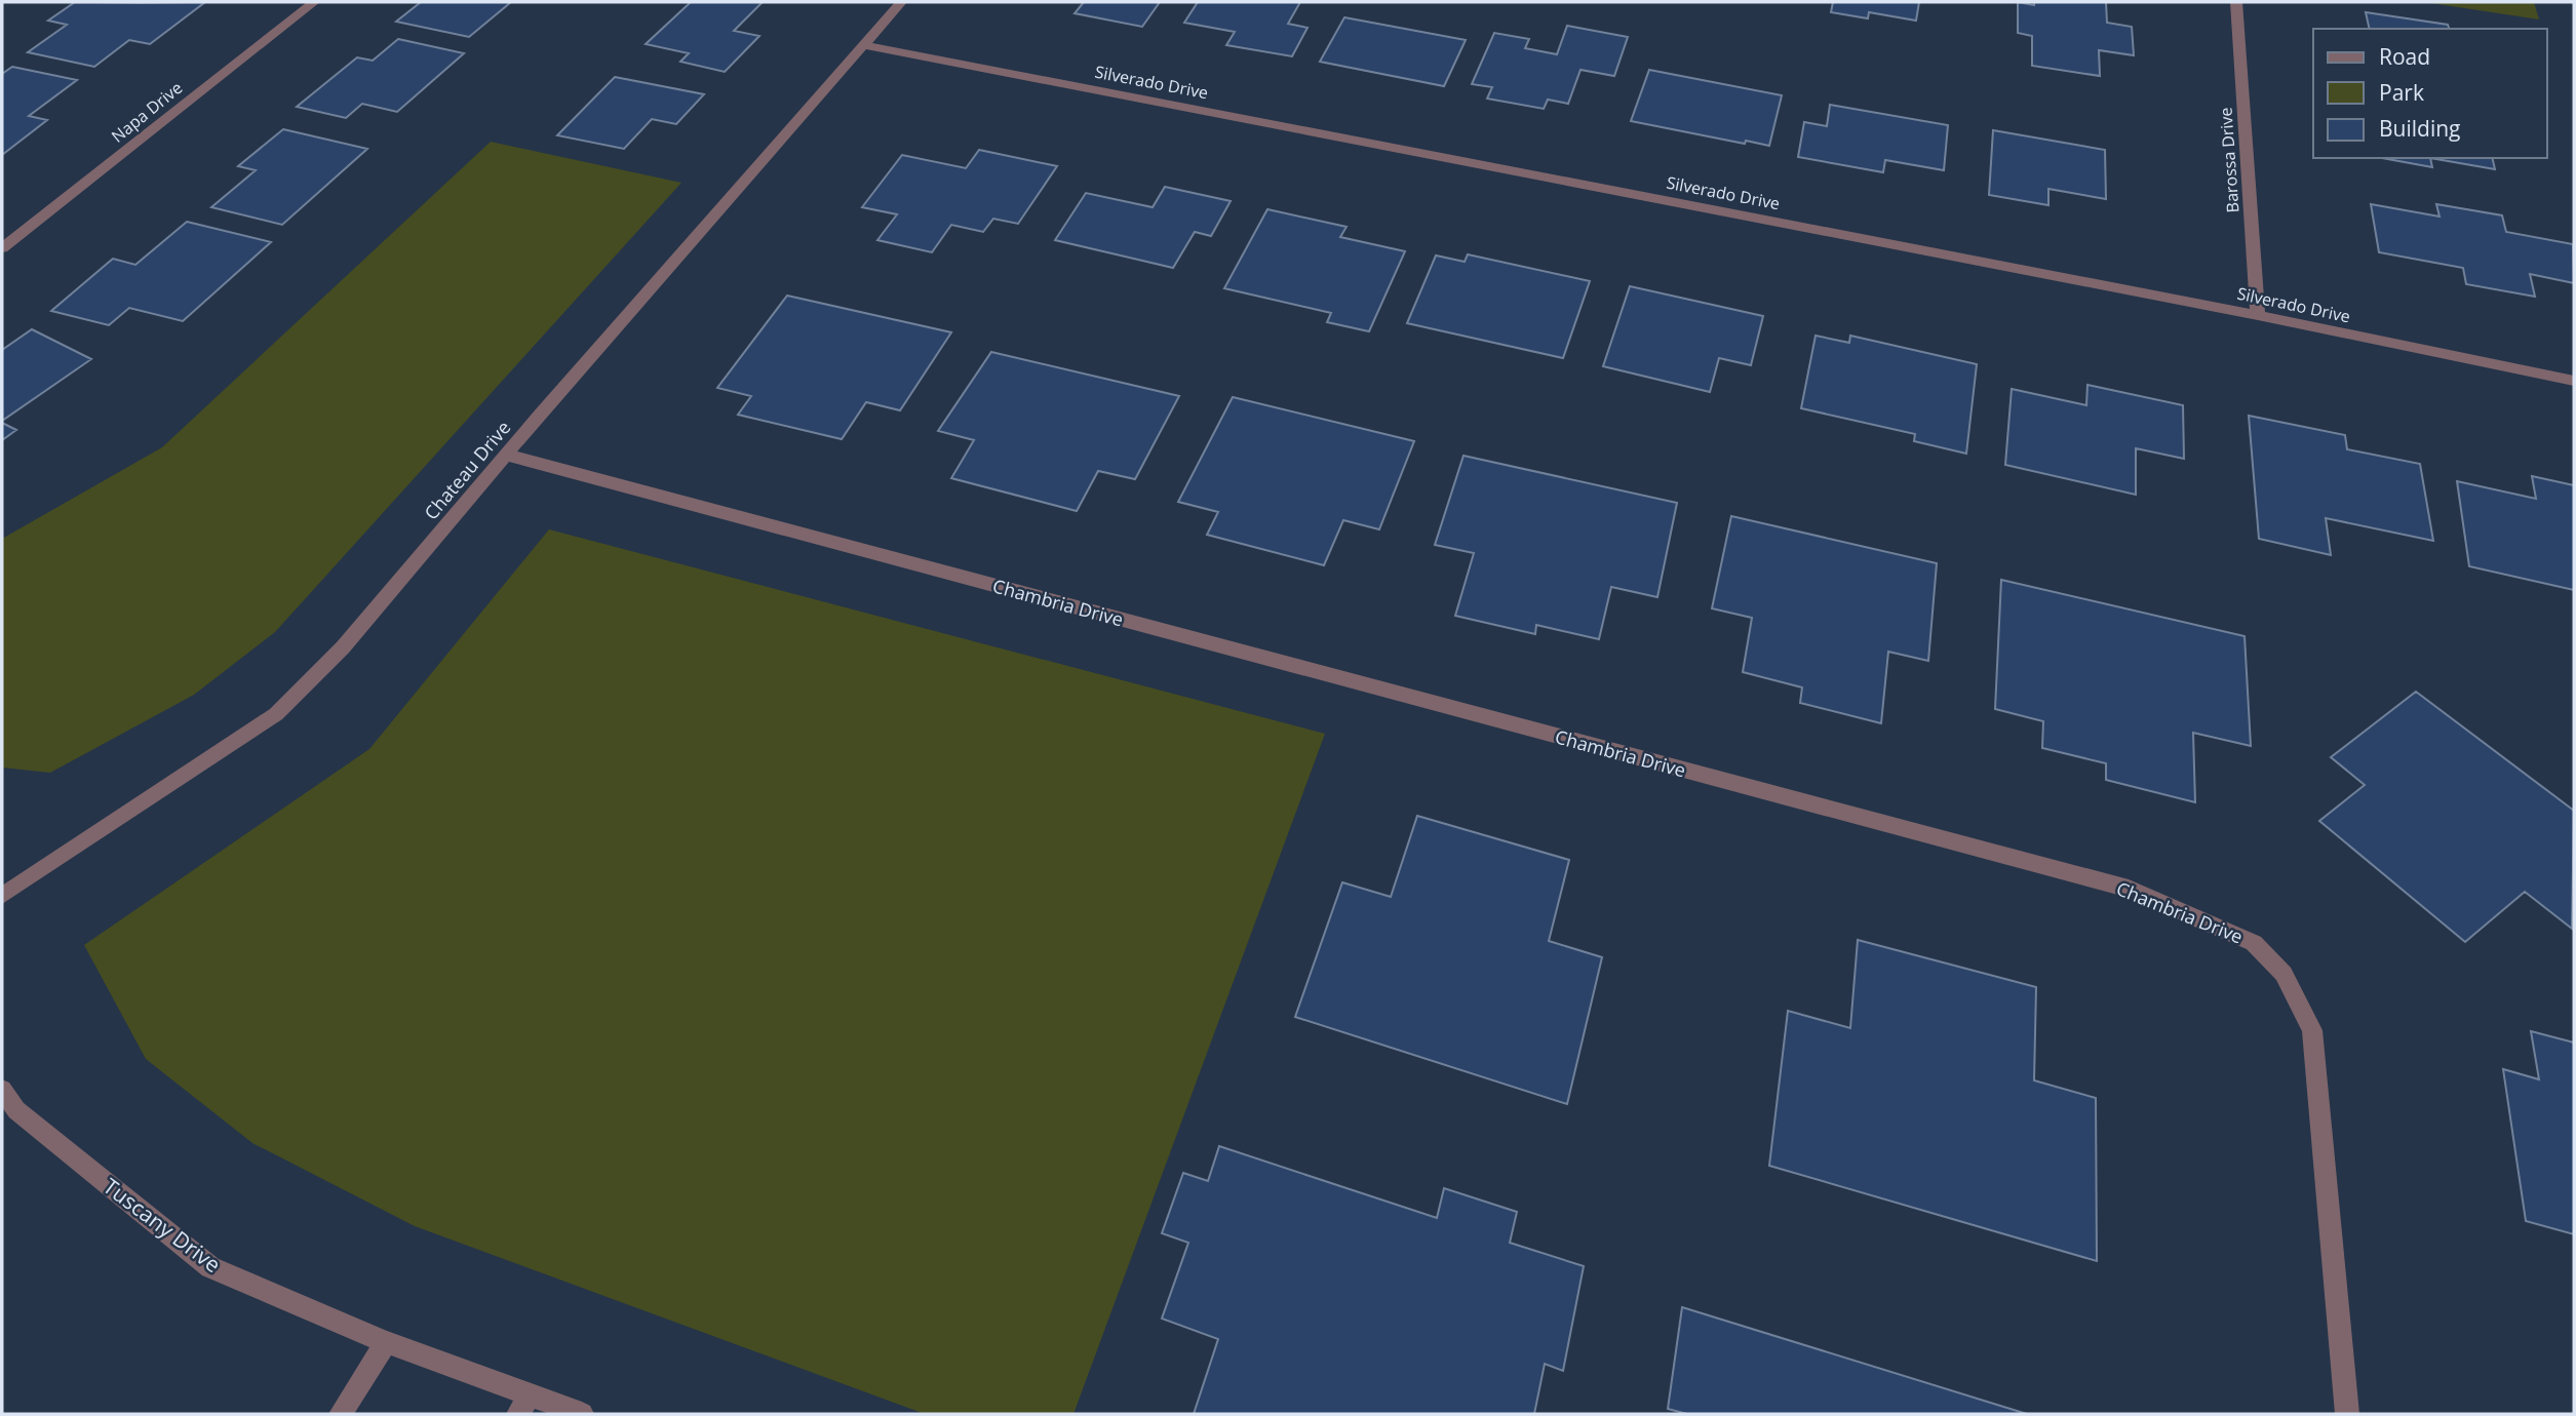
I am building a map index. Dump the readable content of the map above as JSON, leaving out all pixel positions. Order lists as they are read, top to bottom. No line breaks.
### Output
{"streets":{"street":["Silverado Drive","Napa Drive","Barossa Drive","Chateau Drive","Chambria Drive","Tuscany Drive"]},"crossings":[["Silverado Drive","Barossa Drive"],["Silverado Drive","Chateau Drive"],["Chateau Drive","Chambria Drive"]],"legend":["Road","Park","Building"]}
